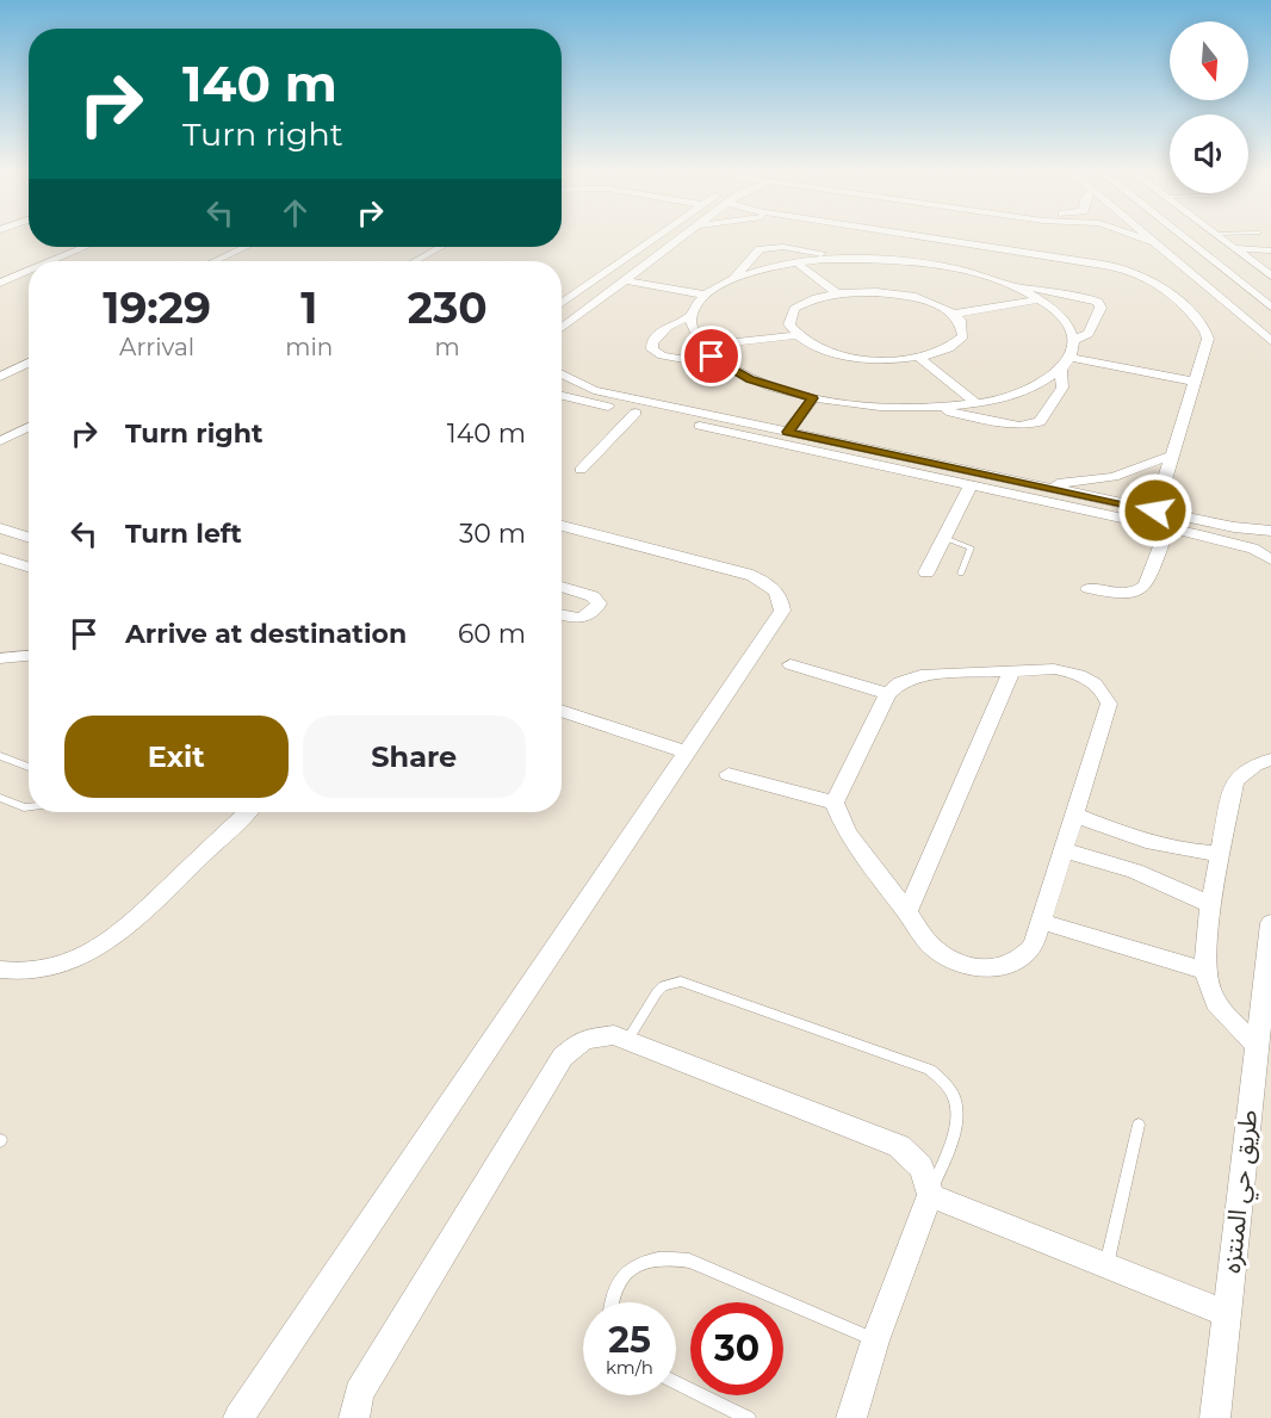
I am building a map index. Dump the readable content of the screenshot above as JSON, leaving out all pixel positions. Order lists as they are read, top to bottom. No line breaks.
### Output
{"streets":{"street":["طريق حي المنتزه"]},"north":"bottom","page":{"turn":["140 m","Turn right"],"eta":["19:29","Arrival","1","min","230","m"],"list":[{"name":"Turn right","value":"140 m"},{"name":"Turn left","value":"30 m"},{"name":"Arrive at destination","value":"60 m"}],"buttons":["Exit","Share"],"speed":"25 km/h","limit":"30"}}
